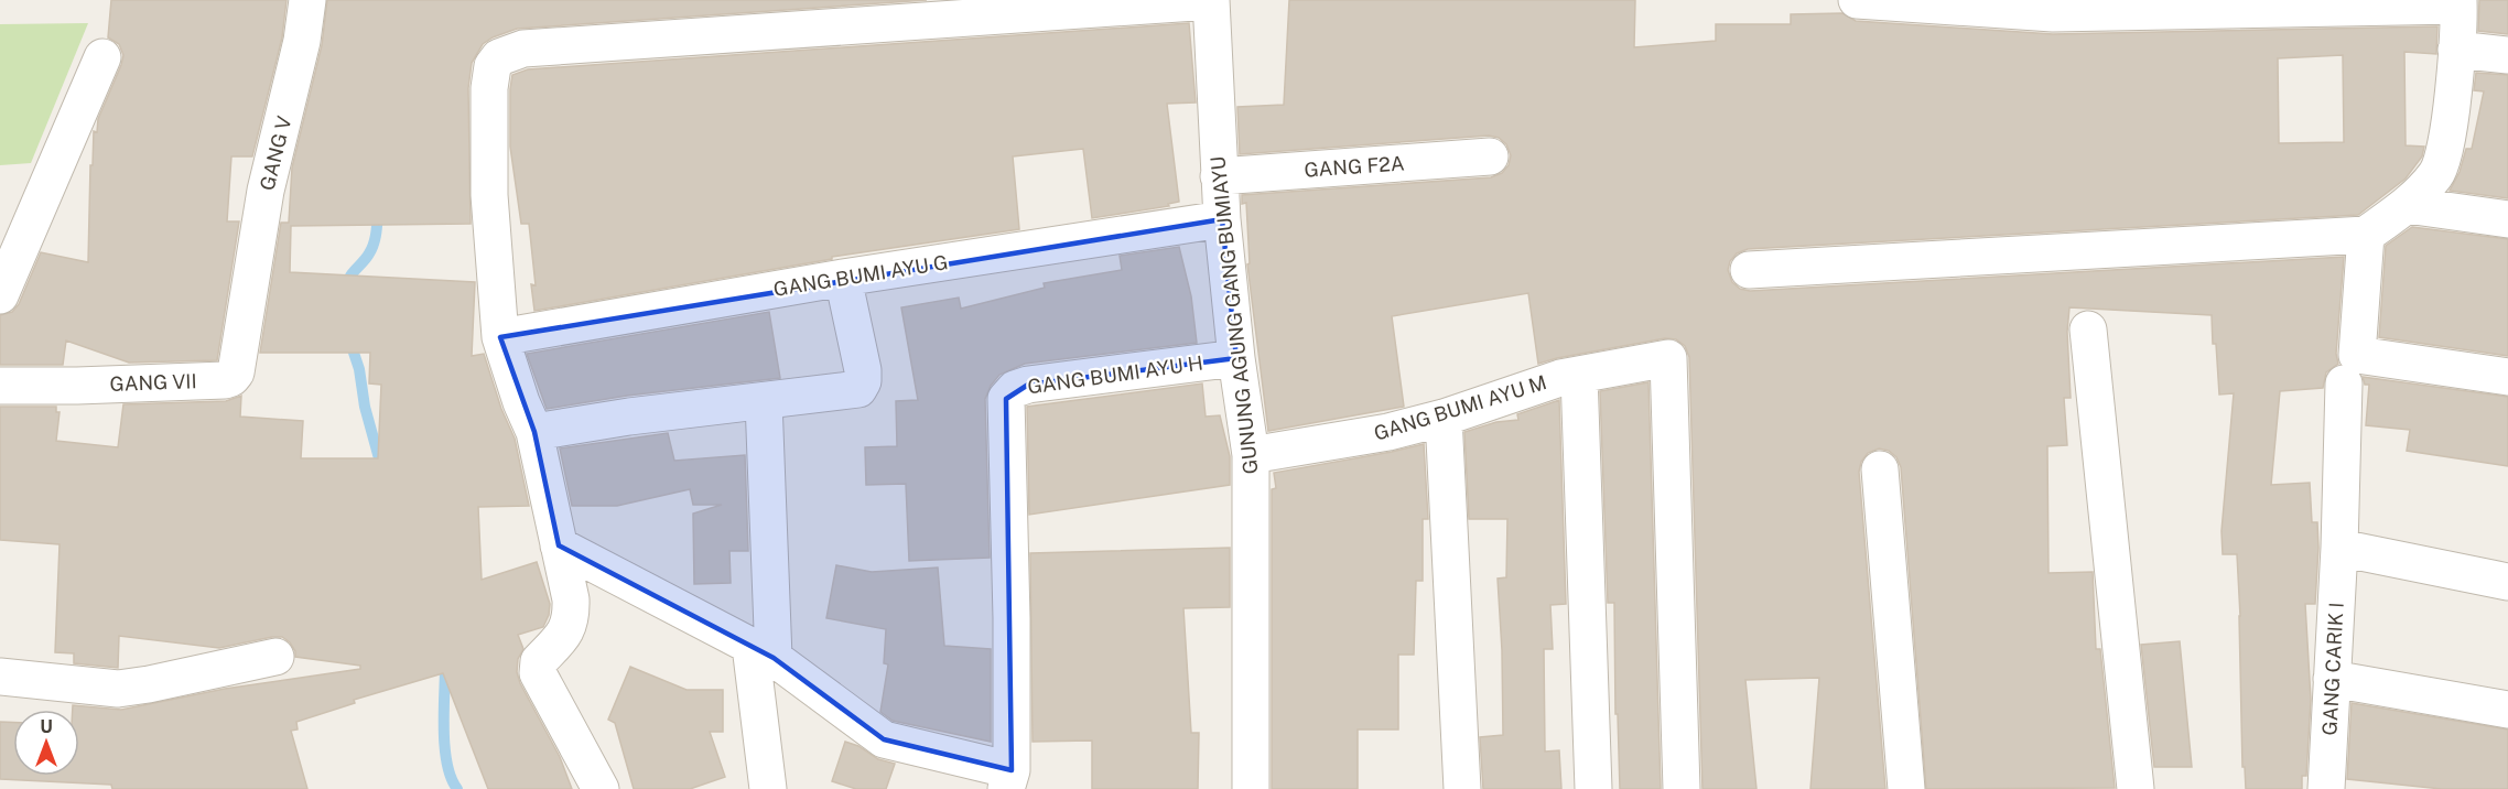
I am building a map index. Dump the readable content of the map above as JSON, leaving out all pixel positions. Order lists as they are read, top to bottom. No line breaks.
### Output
{"streets":{"street":["GANG V","GANG F2A","GANG BUMI AYU G","GUNUNG AGUNG GANG BUMIAYU","GANG BUMI AYU H","GANG VII","GANG BUMI AYU M","GANG CARIK I"]},"crossings":[["GANG V","GANG VII"],["GANG F2A","GUNUNG AGUNG GANG BUMIAYU"],["GANG BUMI AYU G","GUNUNG AGUNG GANG BUMIAYU"],["GUNUNG AGUNG GANG BUMIAYU","GANG BUMI AYU H"],["GUNUNG AGUNG GANG BUMIAYU","GANG BUMI AYU M"]],"north":"top"}
